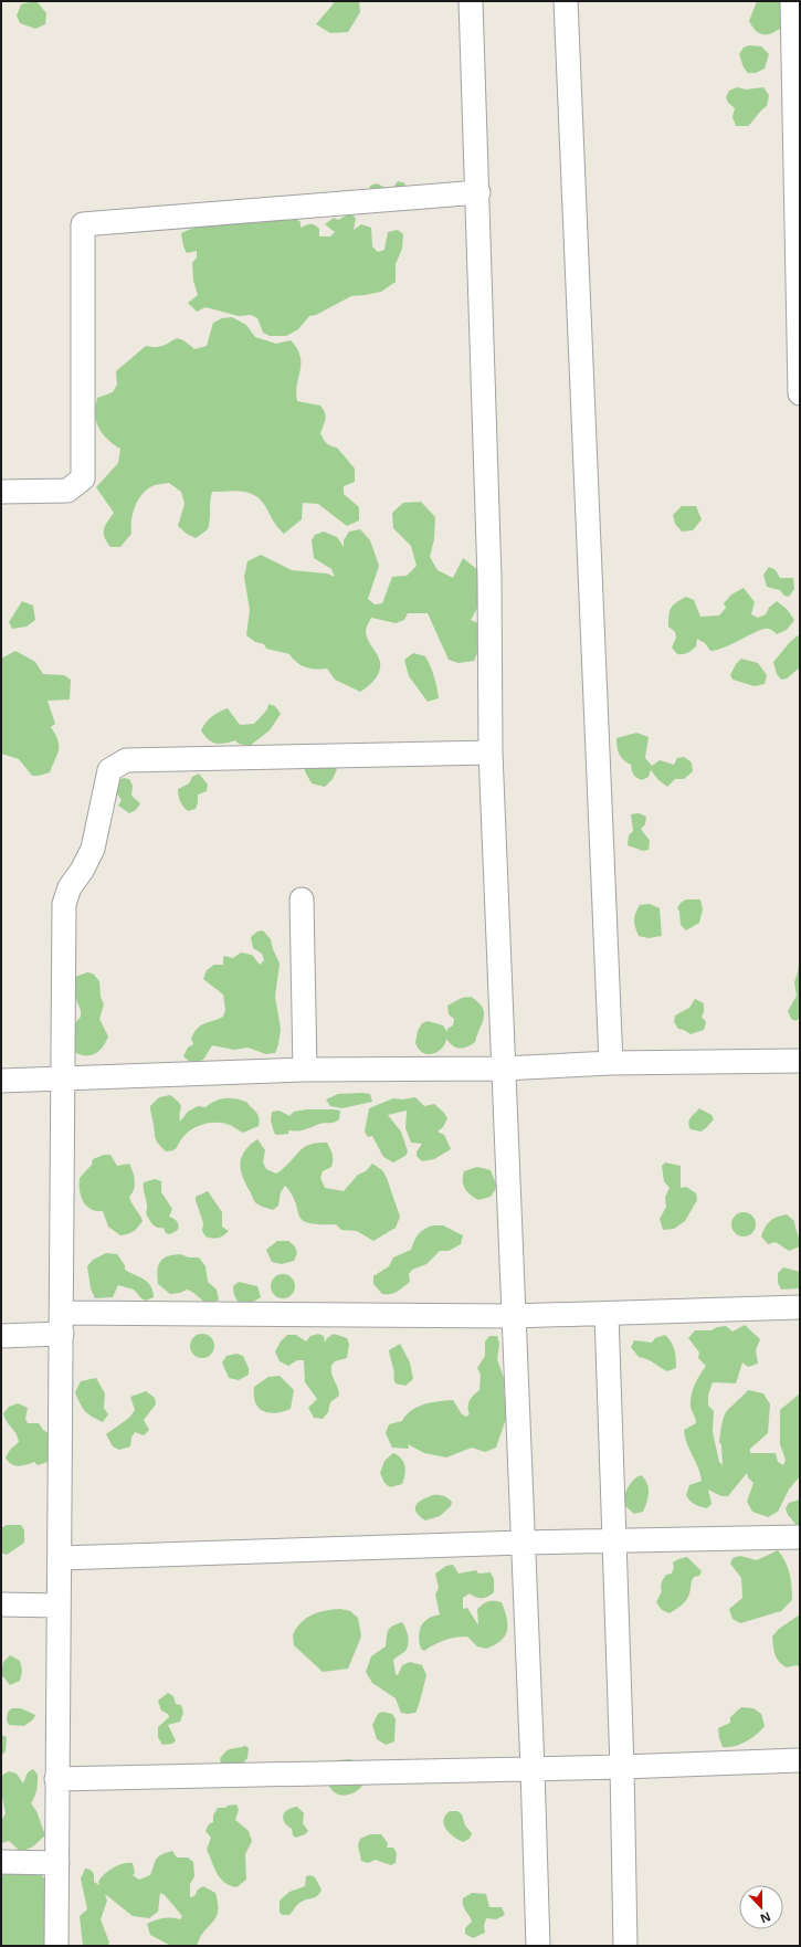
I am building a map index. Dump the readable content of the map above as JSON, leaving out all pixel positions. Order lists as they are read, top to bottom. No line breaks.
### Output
{"north":"bottom"}
